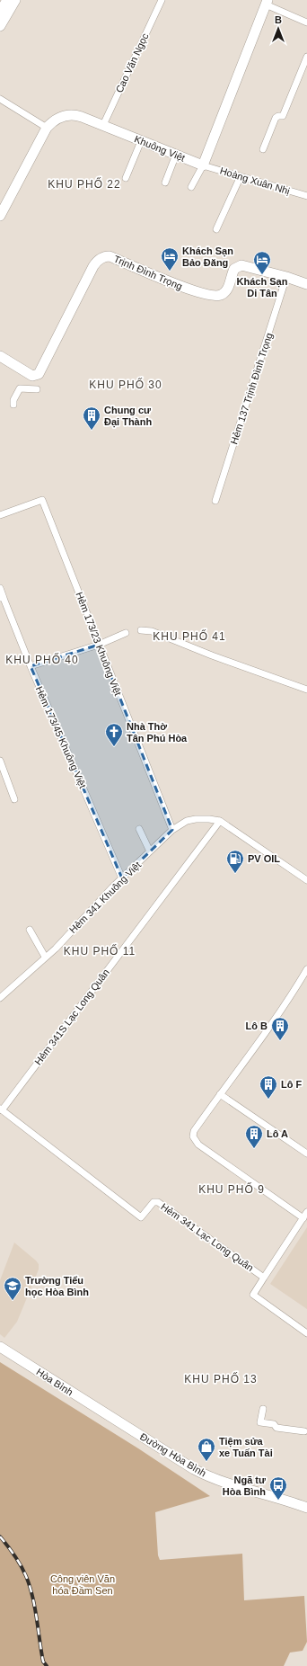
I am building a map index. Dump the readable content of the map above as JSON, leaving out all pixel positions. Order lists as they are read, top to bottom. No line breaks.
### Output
{"streets":{"street":["Cao Văn Ngọc","Khuông Việt","Hoàng Xuân Nhị","Trịnh Đình Trọng","Hẻm 137 Trịnh Đình Trọng","Hẻm 173/23 Khuông Việt","Hẻm 173/45 Khuông Việt","Hẻm 341 Khuông Việt","Hẻm 341S Lạc Long Quân","Hẻm 341 Lạc Long Quân","Hòa Bình","Đường Hòa Bình"]},"crossings":[["Cao Văn Ngọc","Khuông Việt"],["Khuông Việt","Hoàng Xuân Nhị"],["Trịnh Đình Trọng","Hẻm 137 Trịnh Đình Trọng"],["Hẻm 173/23 Khuông Việt","Hẻm 341 Khuông Việt"],["Hẻm 173/45 Khuông Việt","Hẻm 341 Khuông Việt"],["Hẻm 341 Khuông Việt","Hẻm 341S Lạc Long Quân"],["Hẻm 341S Lạc Long Quân","Hẻm 341 Lạc Long Quân"],["Hòa Bình","Đường Hòa Bình"]],"districts":["KHU PHỐ 22","KHU PHỐ 30","KHU PHỐ 41","KHU PHỐ 40","KHU PHỐ 11","KHU PHỐ 9","KHU PHỐ 13"],"parks":["Công viên Văn hóa Đầm Sen"],"places":{"hotel":["Khách Sạn Bảo Đăng","Khách Sạn Di Tân"],"building":["Chung cư Đại Thành","Lô B","Lô F","Lô A"],"church":["Nhà Thờ Tân Phú Hòa"],"fuel station":["PV OIL"],"school or university":["Trường Tiểu học Hòa Bình"],"shop":["Tiệm sửa xe Tuấn Tài"],"bus stop":["Ngã tư Hòa Bình"]},"north":"top"}
